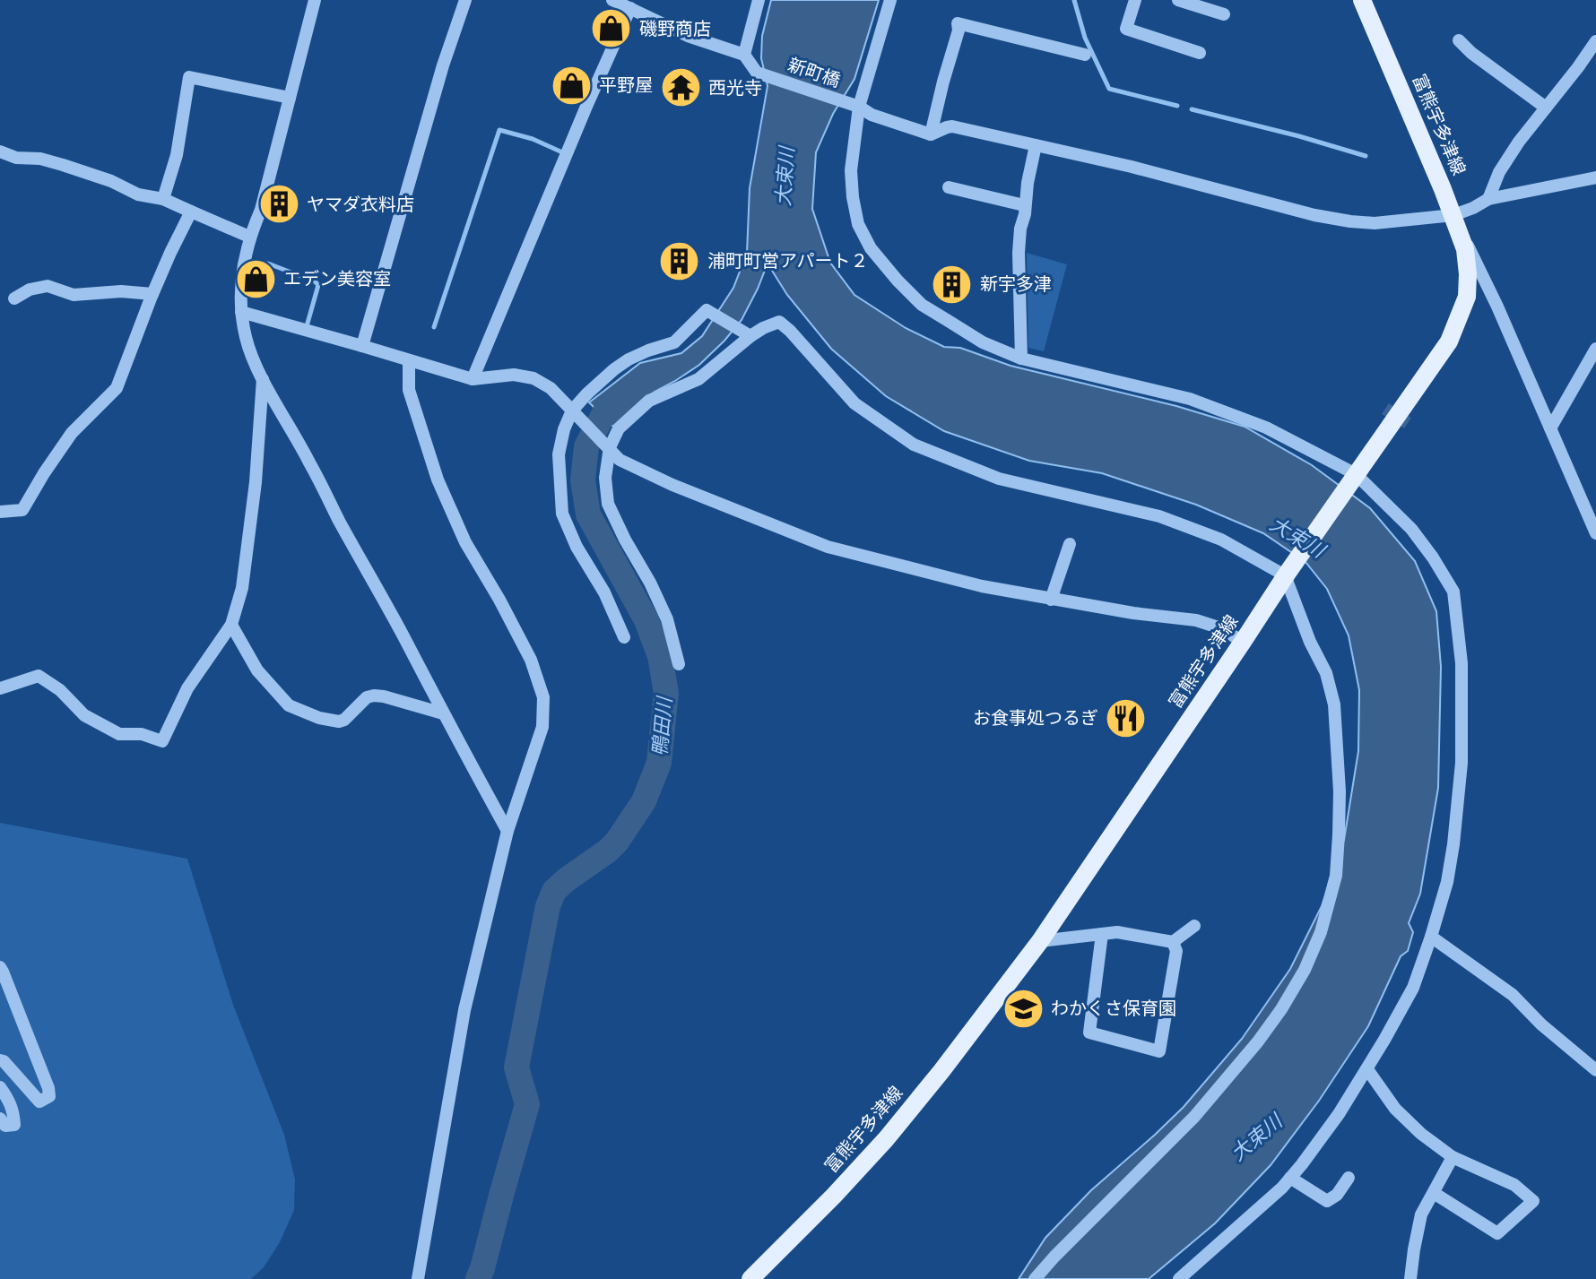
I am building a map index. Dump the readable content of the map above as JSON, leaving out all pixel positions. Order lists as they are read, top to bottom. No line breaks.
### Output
{"streets":{"main road":["富熊宇多津線"],"street":["新町橋"]},"water":["大束川","鴨田川"],"places":{"shop":["磯野商店","平野屋","エデン美容室"],"temple":["西光寺"],"building":["ヤマダ衣料店","浦町町営アパート２","新宇多津"],"restaurant":["お食事処つるぎ"],"school or university":["わかくさ保育園"]}}
